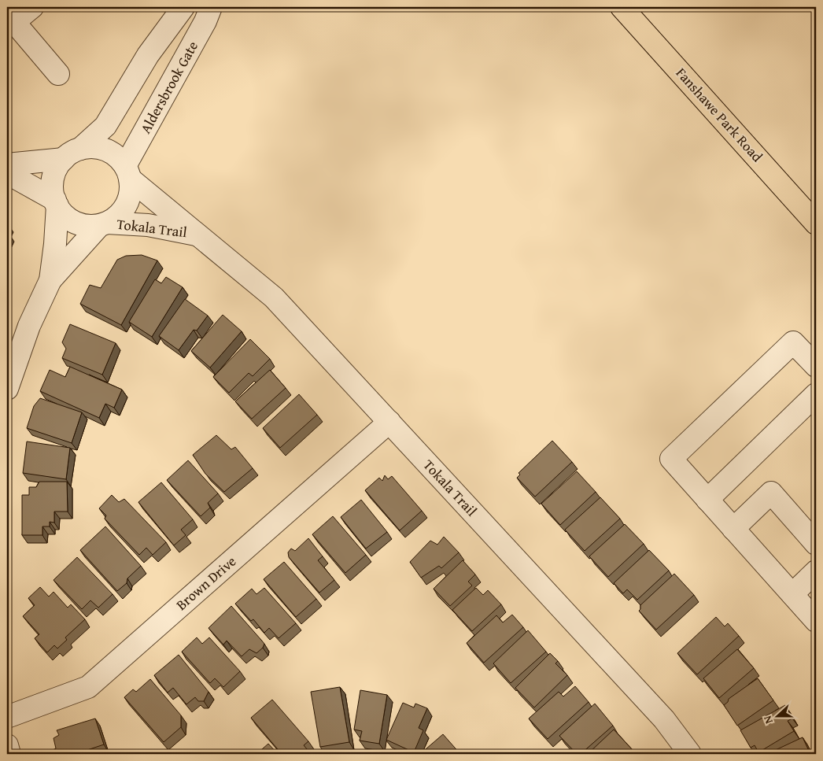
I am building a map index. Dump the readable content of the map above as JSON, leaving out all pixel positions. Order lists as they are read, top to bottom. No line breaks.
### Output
{"streets":{"main road":["Fanshawe Park Road"],"street":["Aldersbrook Gate","Tokala Trail","Brown Drive"]},"crossings":[["Aldersbrook Gate","Tokala Trail"],["Tokala Trail","Brown Drive"]],"north":"left"}
